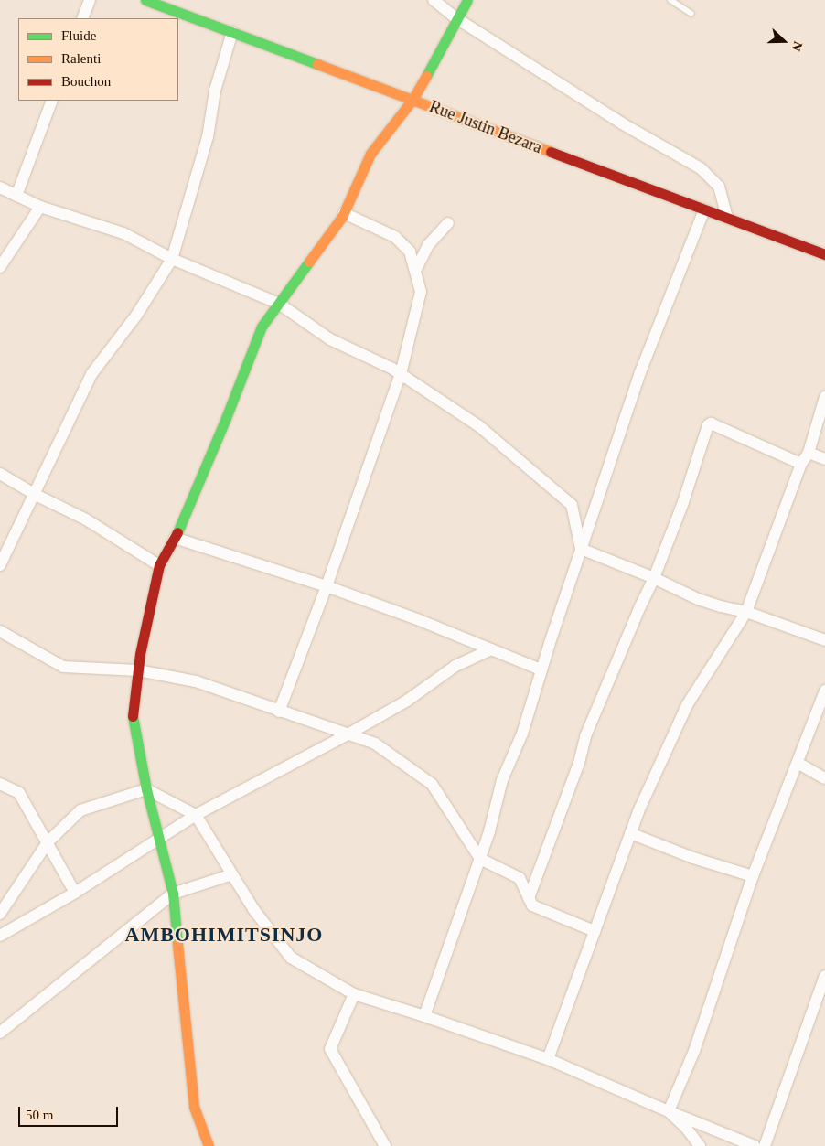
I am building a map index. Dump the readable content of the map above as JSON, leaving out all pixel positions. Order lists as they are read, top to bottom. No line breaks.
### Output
{"streets":{"street":["Rue Justin Bezara"]},"districts":["AMBOHIMITSINJO"],"legend":["Fluide","Ralenti","Bouchon"],"scale_bar":"50 m","north":"right"}
